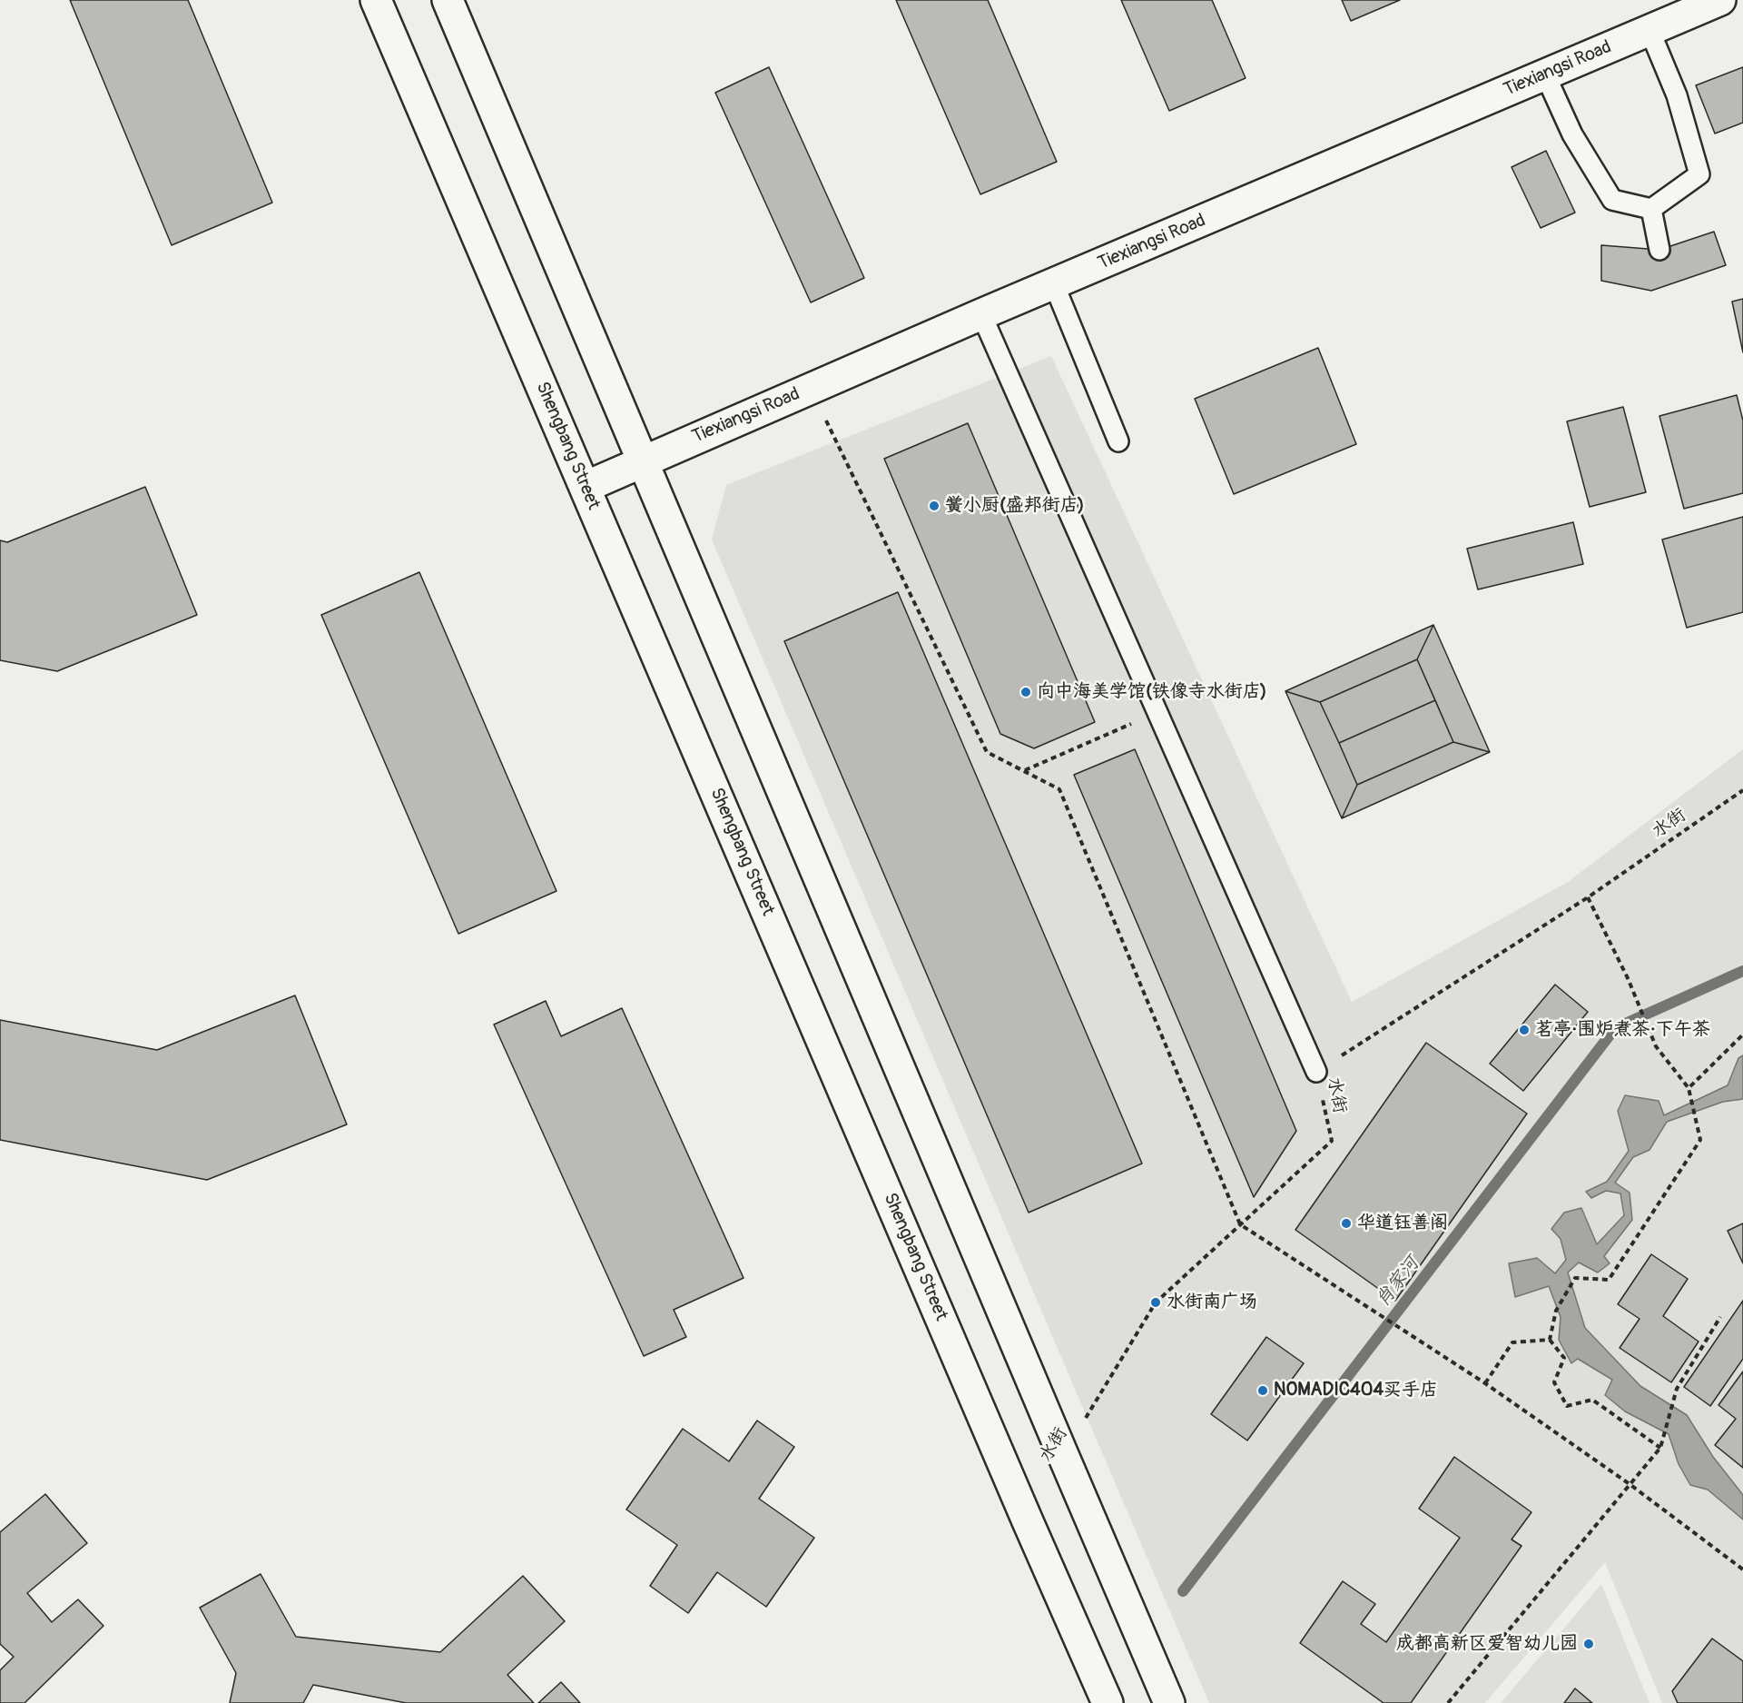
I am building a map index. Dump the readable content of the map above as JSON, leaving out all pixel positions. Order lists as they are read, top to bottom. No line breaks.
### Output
{"streets":{"street":["Tiexiangsi Road","Shengbang Street"],"path":["水街"]},"crossings":[["Tiexiangsi Road","Shengbang Street"]],"water":["肖家河"],"places":["黉小厨(盛邦街店)","向中海美学馆(铁像寺水街店)","茗亭·围炉煮茶·下午茶","华道钰善阁","水街南广场","NOMADIC404买手店","成都高新区爱智幼儿园"]}
